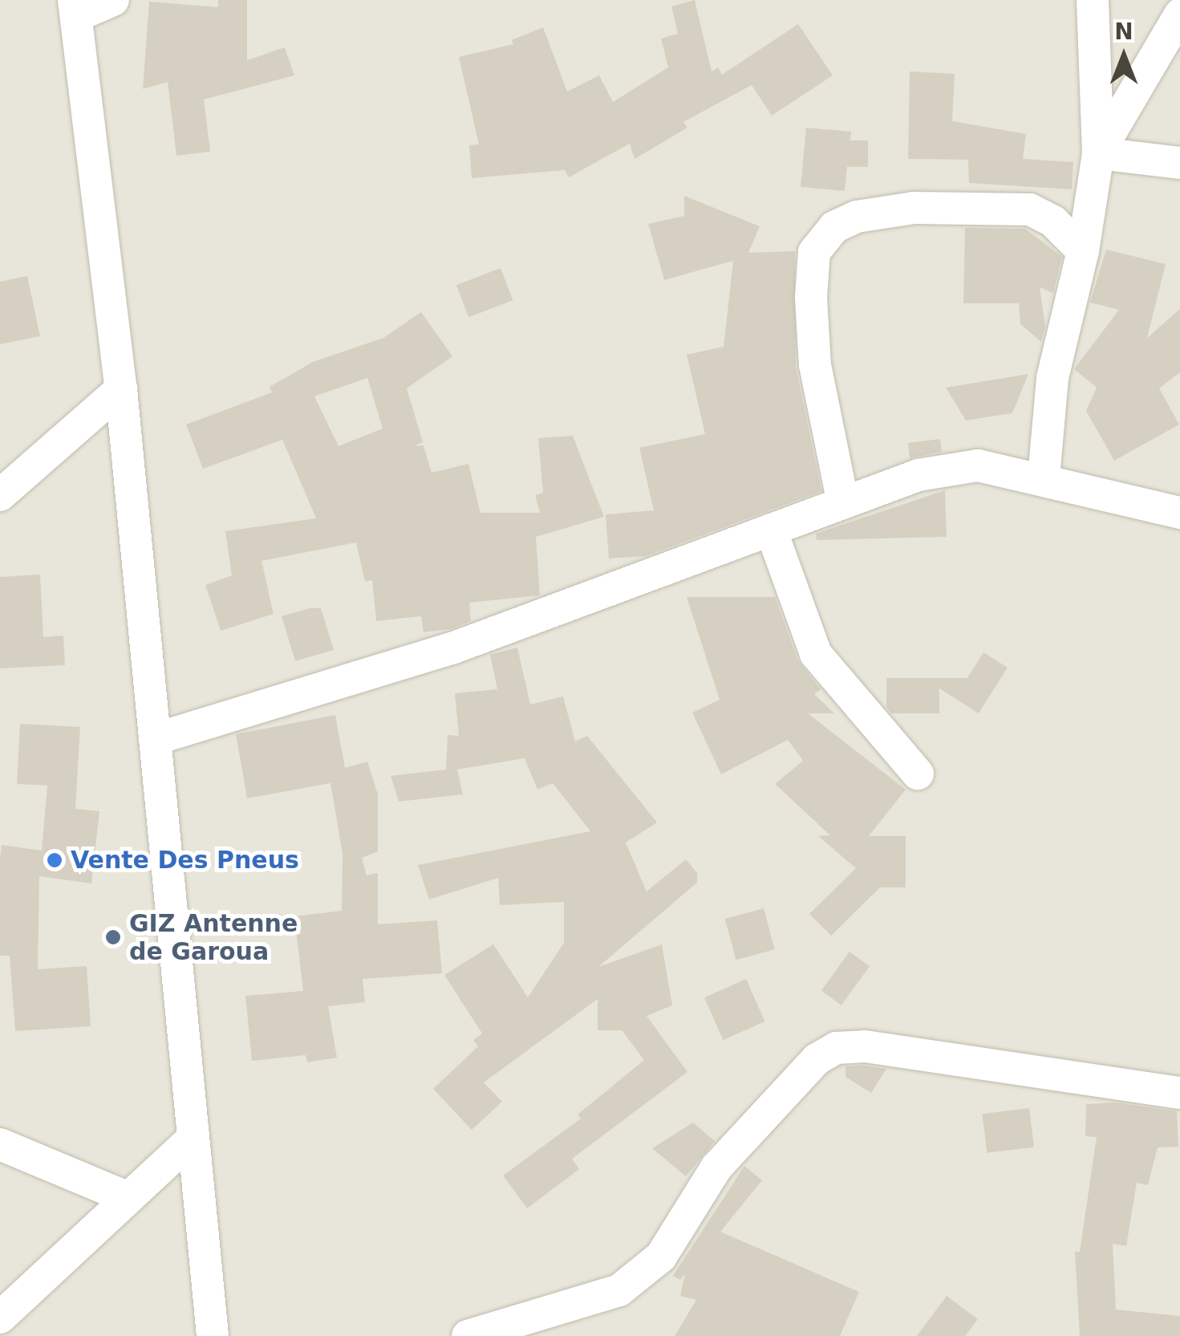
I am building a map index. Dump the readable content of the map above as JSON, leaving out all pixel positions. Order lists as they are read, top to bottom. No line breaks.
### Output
{"places":["Vente Des Pneus","GIZ Antenne de Garoua"],"north":"top"}
